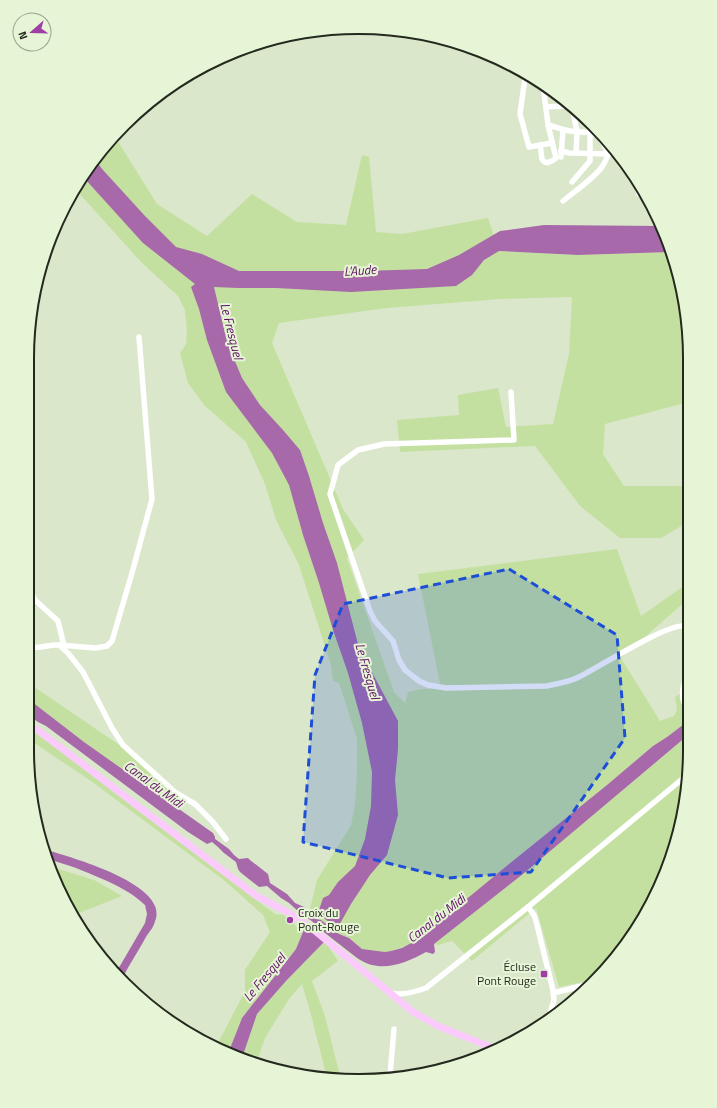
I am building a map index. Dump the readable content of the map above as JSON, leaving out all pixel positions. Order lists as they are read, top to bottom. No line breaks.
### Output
{"water":["L'Aude","Le Fresquel","Canal du Midi"],"places":{"other":["Croix du Pont-Rouge"],"transit":["Écluse Pont Rouge"]},"north":"left"}
